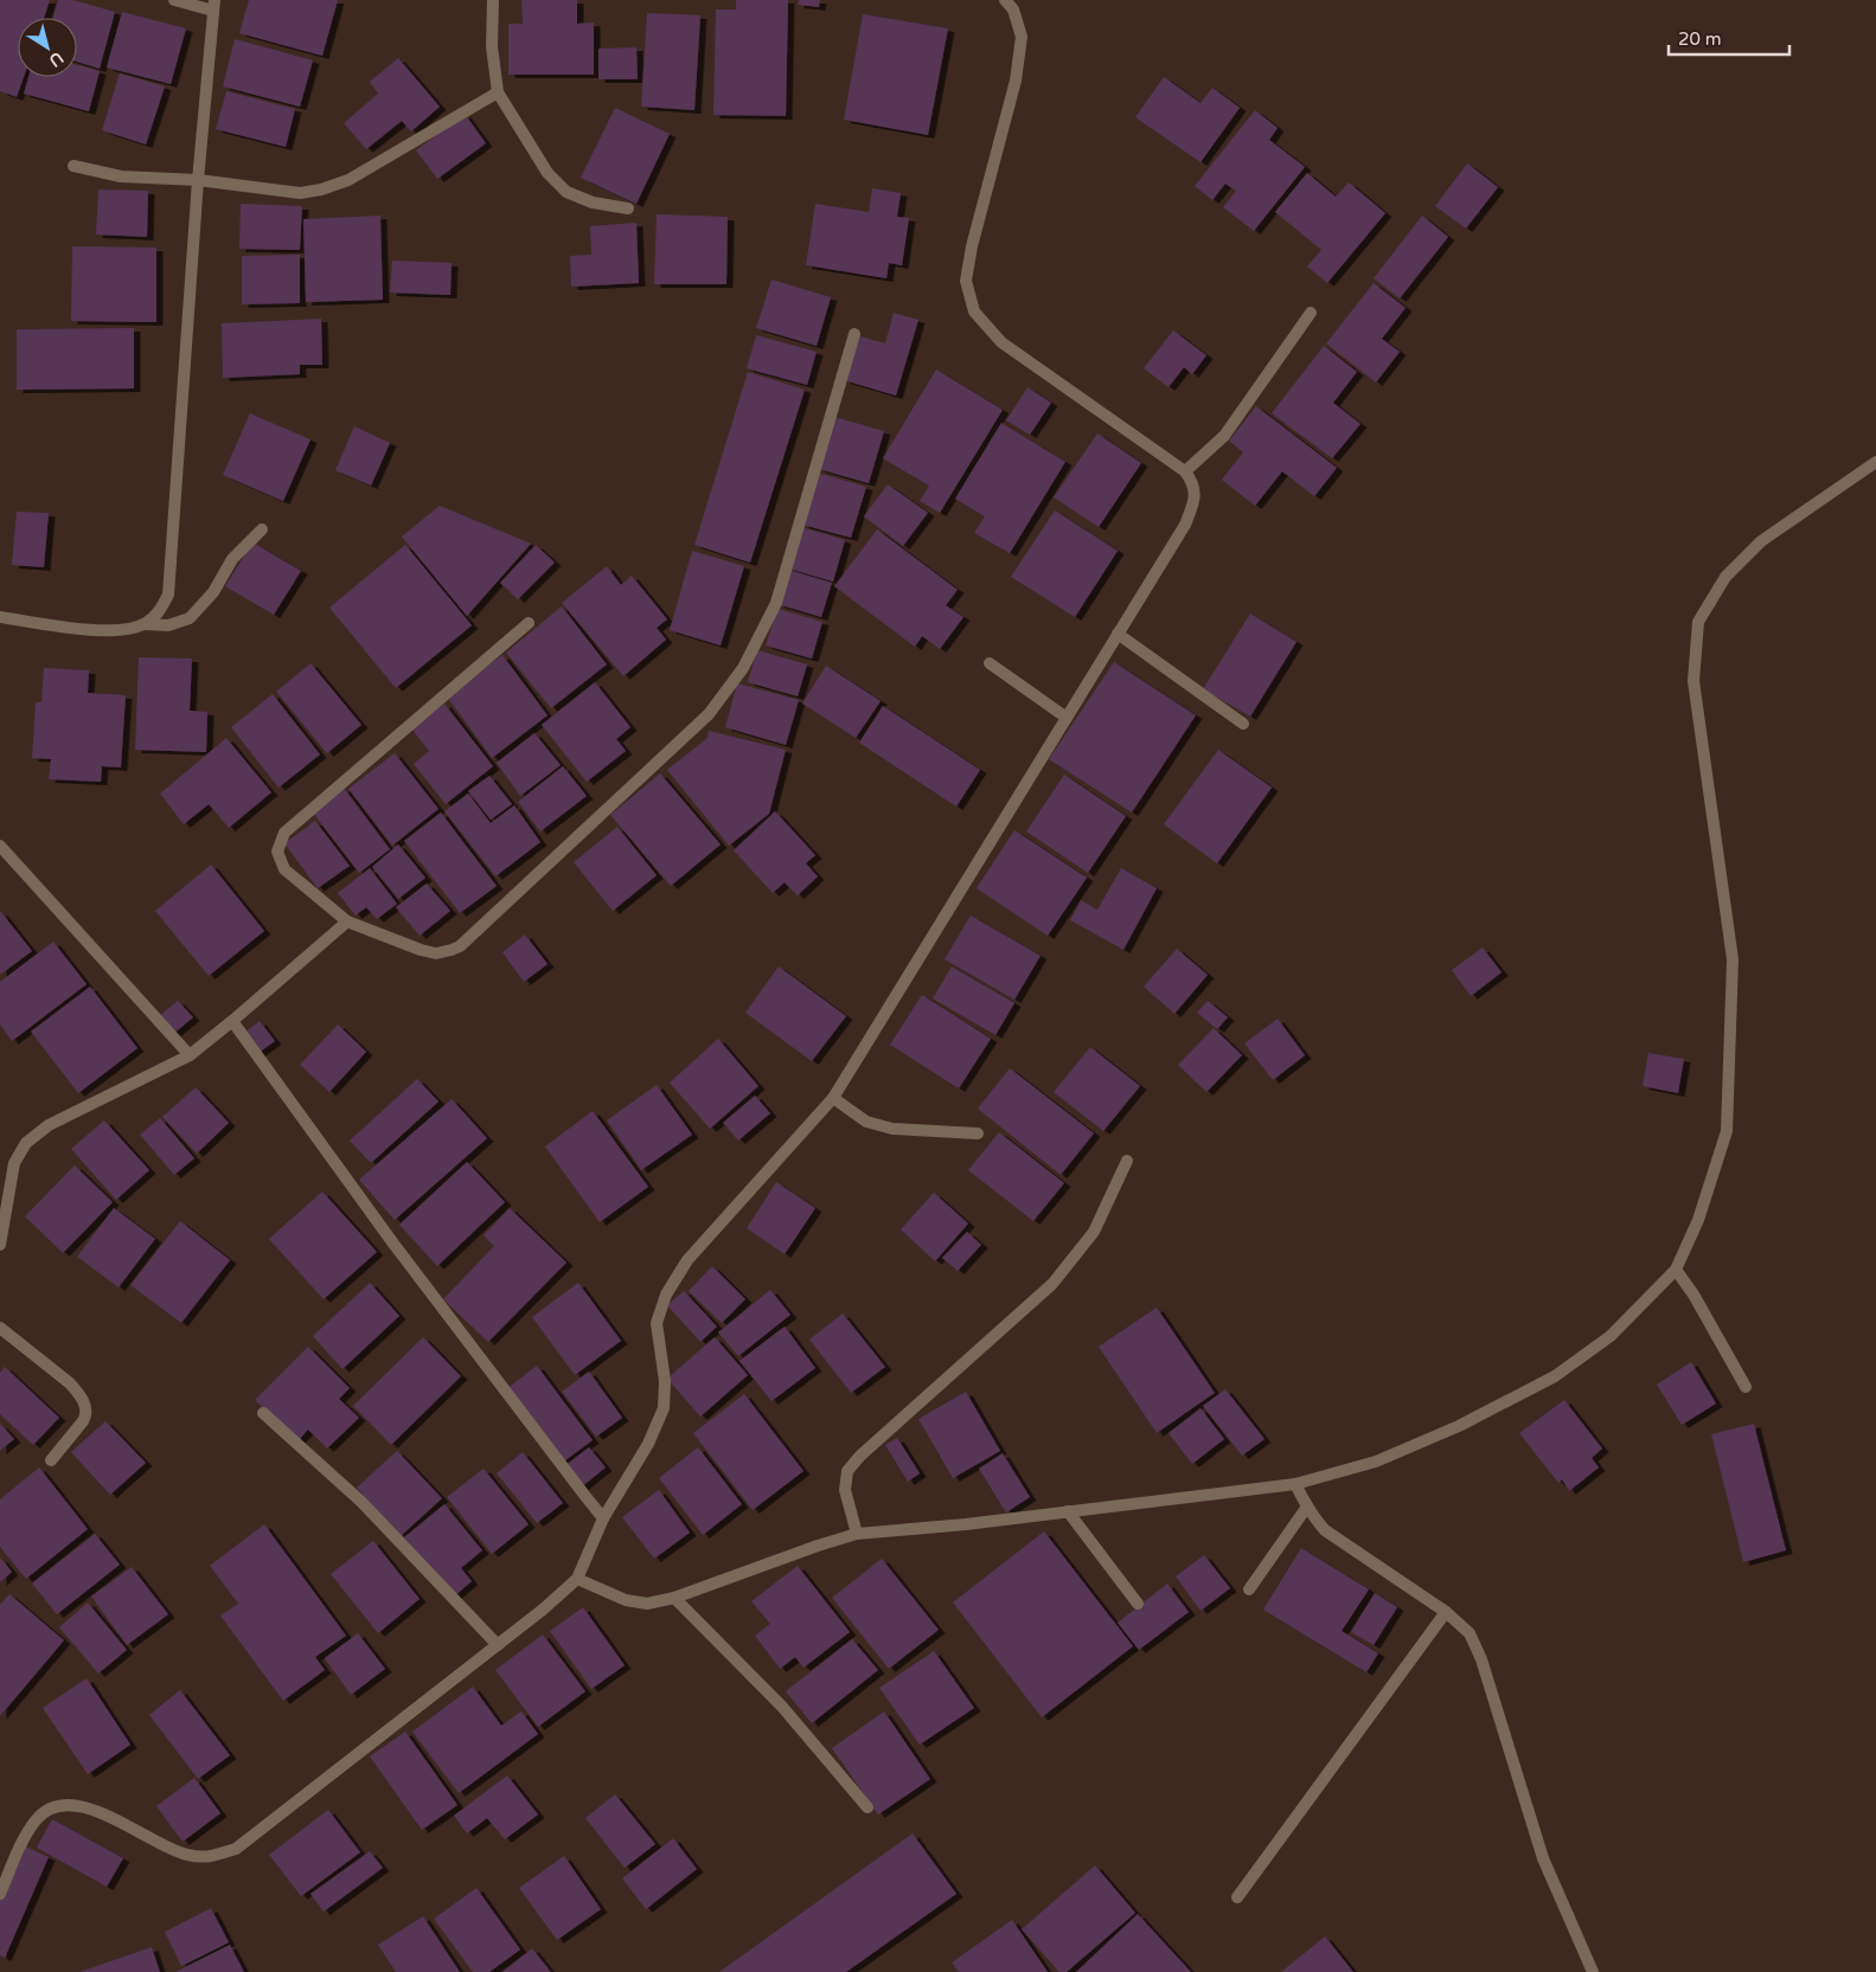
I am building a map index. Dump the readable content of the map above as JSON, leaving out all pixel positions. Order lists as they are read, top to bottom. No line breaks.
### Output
{"scale_bar":"20 m","north":"bottom right"}
